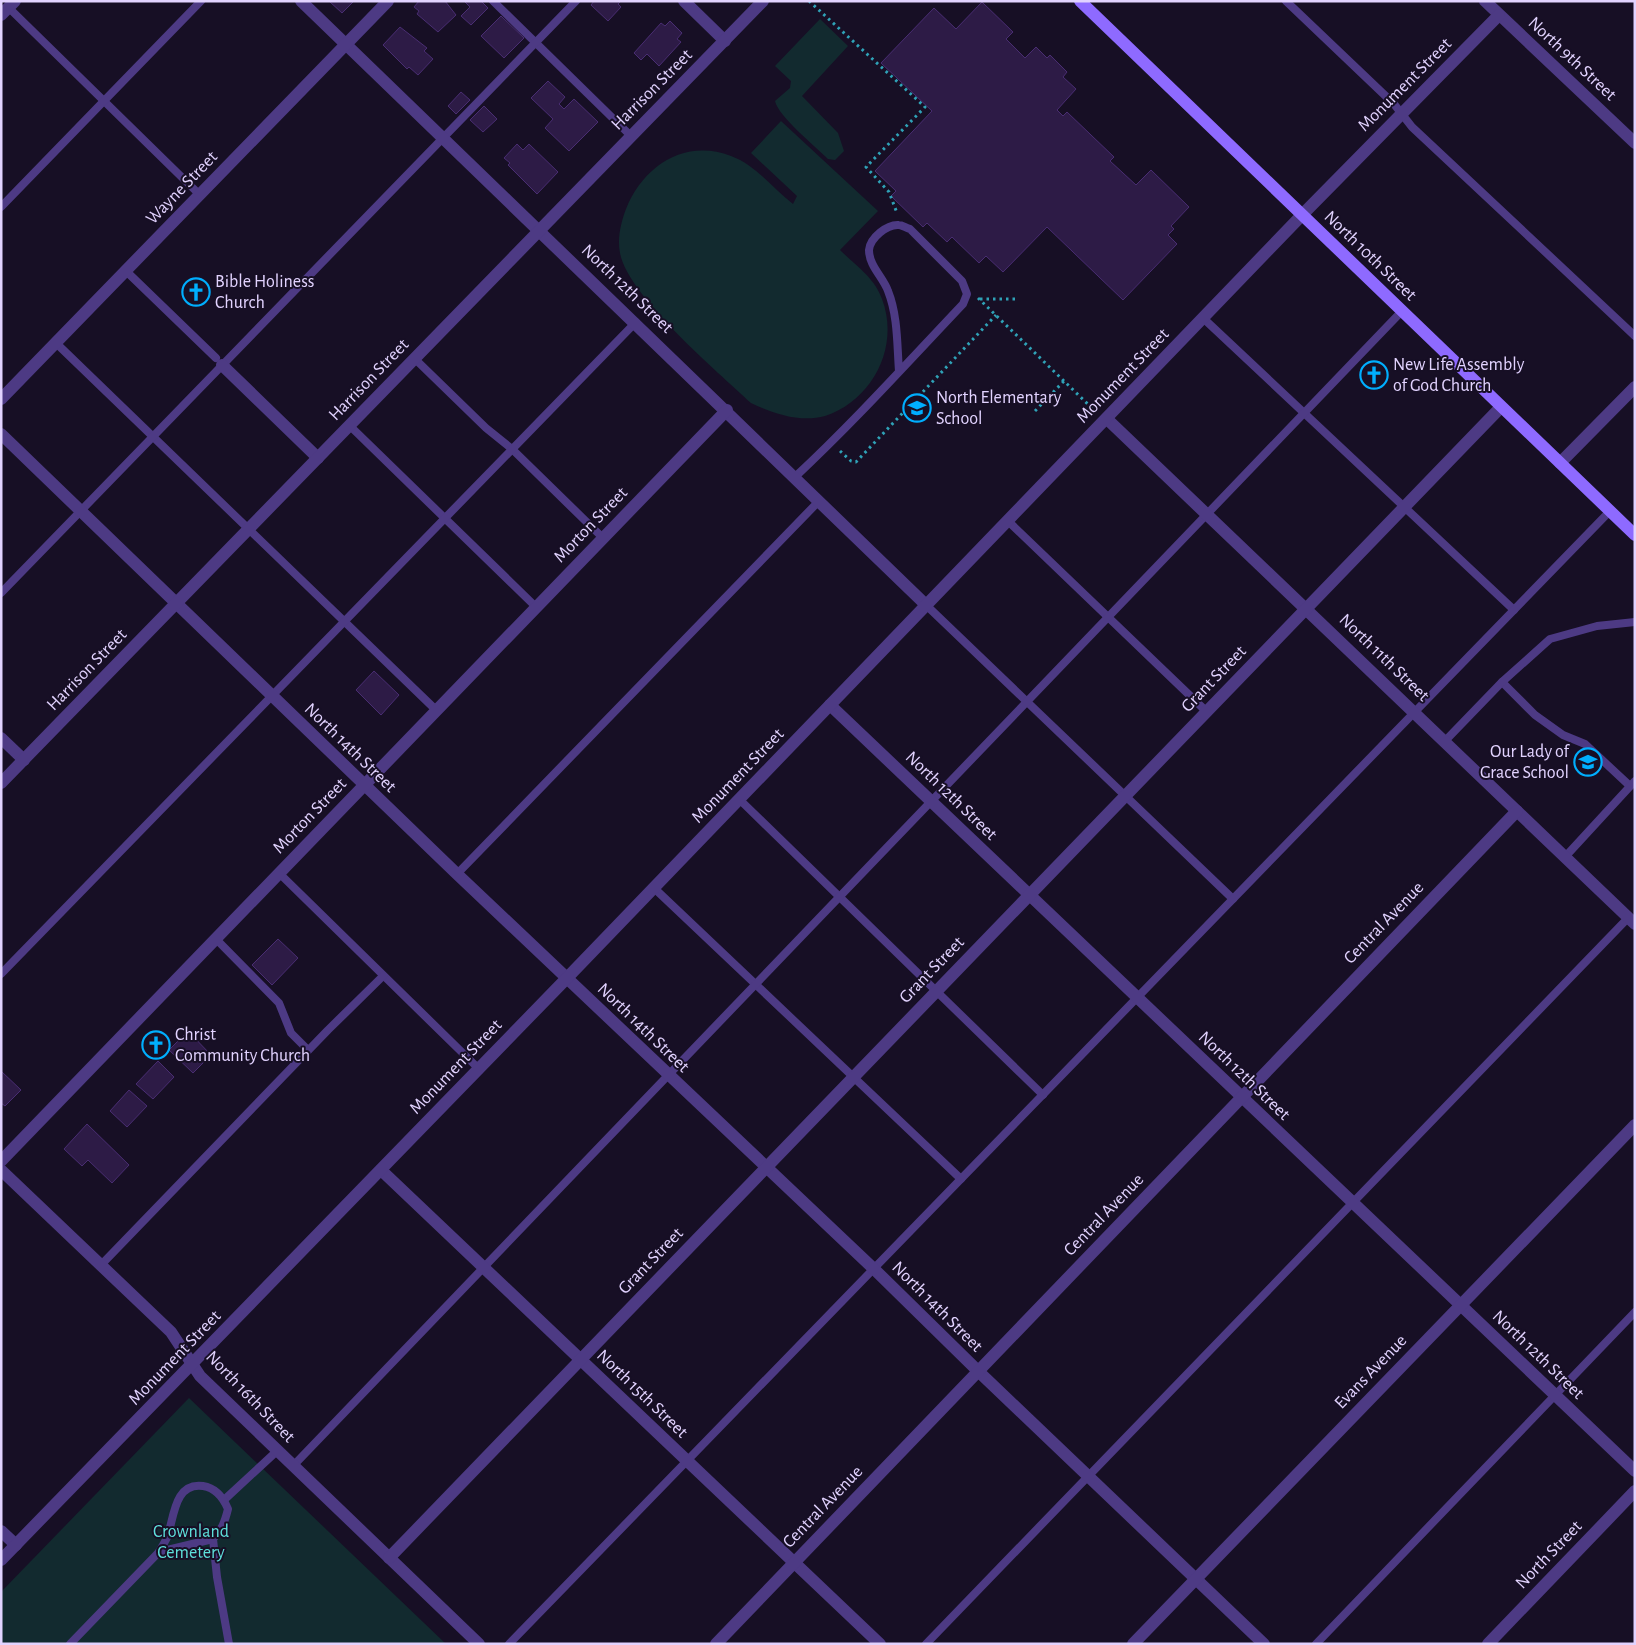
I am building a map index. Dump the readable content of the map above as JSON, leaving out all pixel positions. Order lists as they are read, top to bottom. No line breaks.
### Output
{"streets":{"main road":["North 10th Street"],"street":["North 9th Street","Monument Street","Harrison Street","Wayne Street","North 12th Street","Morton Street","North 11th Street","Grant Street","North 14th Street","Central Avenue","Evans Avenue","North 15th Street","North 16th Street","North Street"]},"crossings":[["North 9th Street","Monument Street"],["Monument Street","North 10th Street"],["Monument Street","North 12th Street"],["Monument Street","North 11th Street"],["Monument Street","North 14th Street"],["Monument Street","North 15th Street"],["Monument Street","North 16th Street"],["Harrison Street","North 12th Street"],["Harrison Street","North 14th Street"],["Wayne Street","North 12th Street"],["North 10th Street","Grant Street"],["North 12th Street","Morton Street"],["North 12th Street","Grant Street"],["North 12th Street","Central Avenue"],["North 12th Street","Evans Avenue"],["Morton Street","North 14th Street"],["North 11th Street","Grant Street"],["North 11th Street","Central Avenue"],["Grant Street","North 14th Street"],["Grant Street","North 15th Street"],["Grant Street","North 16th Street"],["North 14th Street","Central Avenue"],["North 14th Street","Evans Avenue"],["Central Avenue","North 15th Street"]],"parks":["Crownland Cemetery"],"places":{"church":["Bible Holiness Church","New Life Assembly of God Church","Christ Community Church"],"school or university":["North Elementary School","Our Lady of Grace School"]}}
